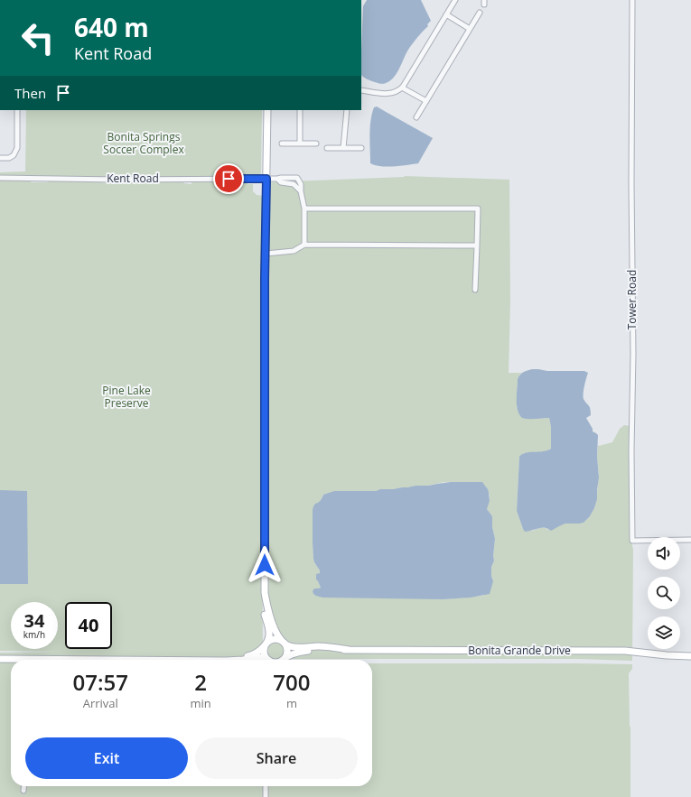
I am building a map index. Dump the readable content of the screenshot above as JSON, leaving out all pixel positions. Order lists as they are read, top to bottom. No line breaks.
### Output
{"streets":{"street":["Kent Road","Tower Road","Bonita Grande Drive"]},"parks":["Bonita Springs Soccer Complex","Pine Lake Preserve"],"page":{"turn":["640 m","Kent Road"],"then":"Then","speed":"34 km/h","limit":"40","eta":["07:57","Arrival","2","min","700","m"],"buttons":["Exit","Share"]}}
